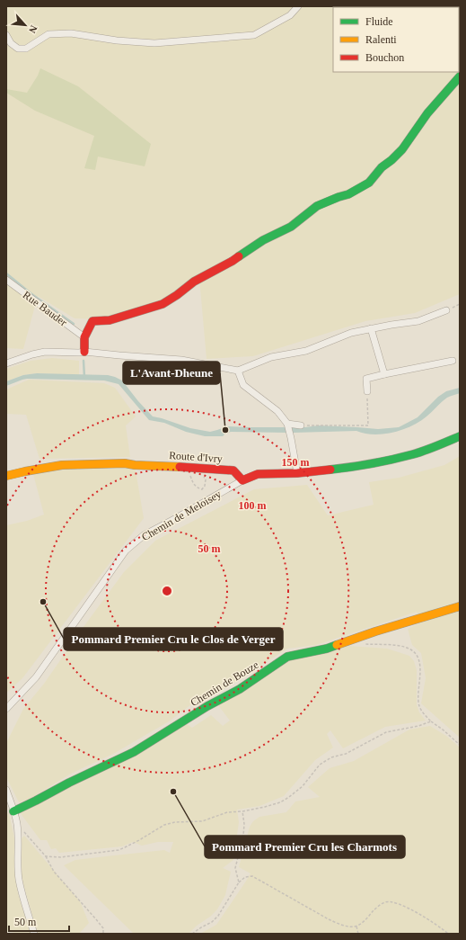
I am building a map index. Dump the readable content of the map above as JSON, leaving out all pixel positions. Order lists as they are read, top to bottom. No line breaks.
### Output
{"streets":{"street":["Rue Bauder","Route d'Ivry","Chemin de Meloisey","Chemin de Bouze"]},"crossings":[["Route d'Ivry","Chemin de Meloisey"]],"places":["L'Avant-Dheune","Pommard Premier Cru le Clos de Verger","Pommard Premier Cru les Charmots"],"legend":["Fluide","Ralenti","Bouchon"],"scale_bar":"50 m","north":"bottom right","rings":["150 m","100 m","50 m"]}
